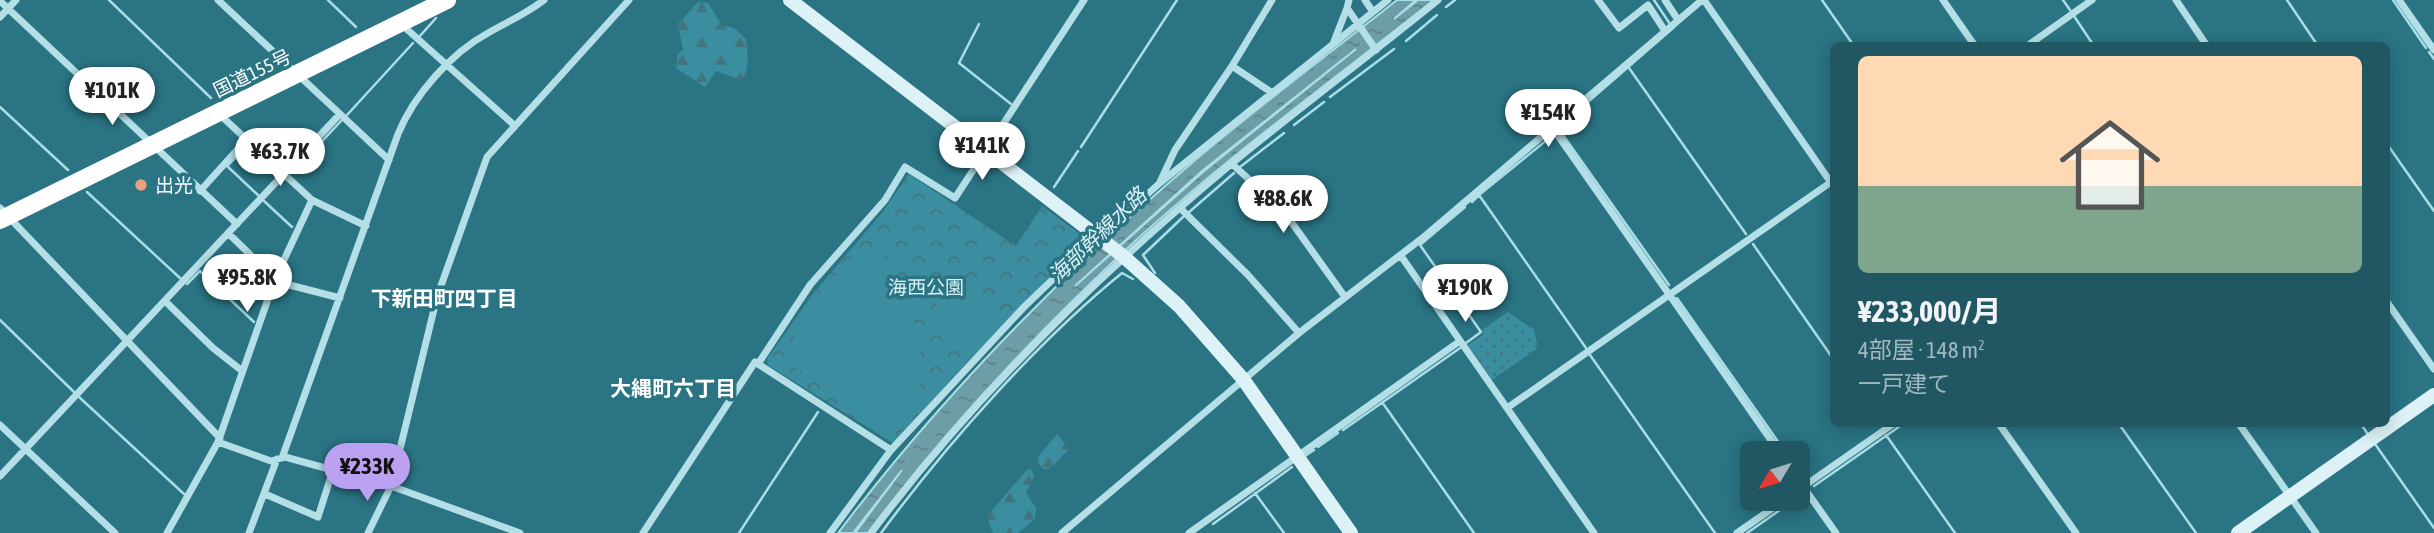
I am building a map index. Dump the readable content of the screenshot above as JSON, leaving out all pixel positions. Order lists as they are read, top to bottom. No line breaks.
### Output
{"streets":{"highway":["国道155号"]},"districts":["下新田町四丁目","大縄町六丁目"],"water":["海部幹線水路"],"parks":["海西公園"],"places":["出光"],"north":"bottom left","page":{"list":[{"name":"¥233,000/月","note":"4部屋 · 148 m² · 一戸建て"}],"price":["¥101K","¥154K","¥141K","¥63.7K","¥88.6K","¥95.8K","¥190K","¥233K"]}}
